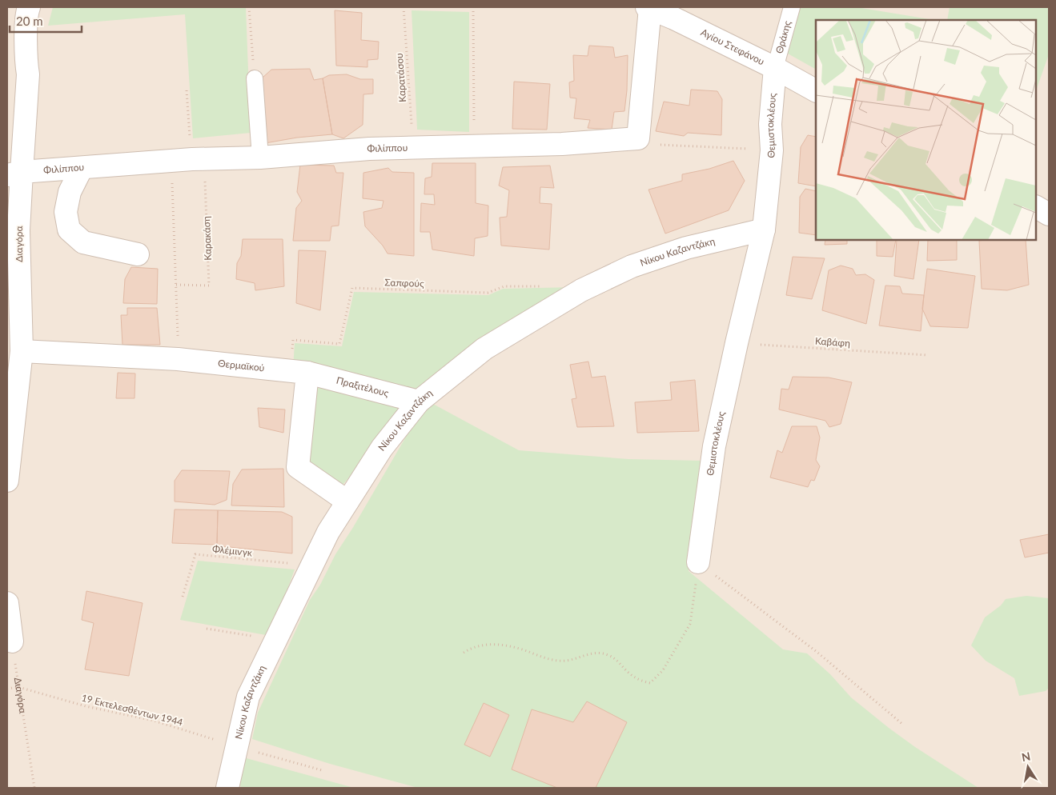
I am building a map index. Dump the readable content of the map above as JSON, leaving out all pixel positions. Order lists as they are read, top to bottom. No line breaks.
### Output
{"streets":{"street":["Θράκης","Αγίου Στεφάνου","Θεμιστοκλέους","Φιλίππου","Διαγόρα","Νίκου Καζαντζάκη","Θερμαϊκού","Πραξιτέλους"],"path":["Καρατάσου","Καρακάση","Σαπφούς","Καβάφη","Φλέμινγκ","19 Εκτελεσθέντων 1944"]},"crossings":[["Θράκης","Αγίου Στεφάνου"],["Θράκης","Θεμιστοκλέους"],["Αγίου Στεφάνου","Θεμιστοκλέους"],["Αγίου Στεφάνου","Φιλίππου"],["Καρατάσου","Φιλίππου"],["Θεμιστοκλέους","Νίκου Καζαντζάκη"],["Θεμιστοκλέους","Καβάφη"],["Φιλίππου","Καρακάση"],["Φιλίππου","Διαγόρα"],["Καρακάση","Θερμαϊκού"],["Διαγόρα","Θερμαϊκού"],["Διαγόρα","19 Εκτελεσθέντων 1944"],["Νίκου Καζαντζάκη","Πραξιτέλους"],["Νίκου Καζαντζάκη","Φλέμινγκ"],["Νίκου Καζαντζάκη","19 Εκτελεσθέντων 1944"],["Σαπφούς","Θερμαϊκού"],["Σαπφούς","Πραξιτέλους"],["Θερμαϊκού","Πραξιτέλους"]],"scale_bar":"20 m","north":"top"}
